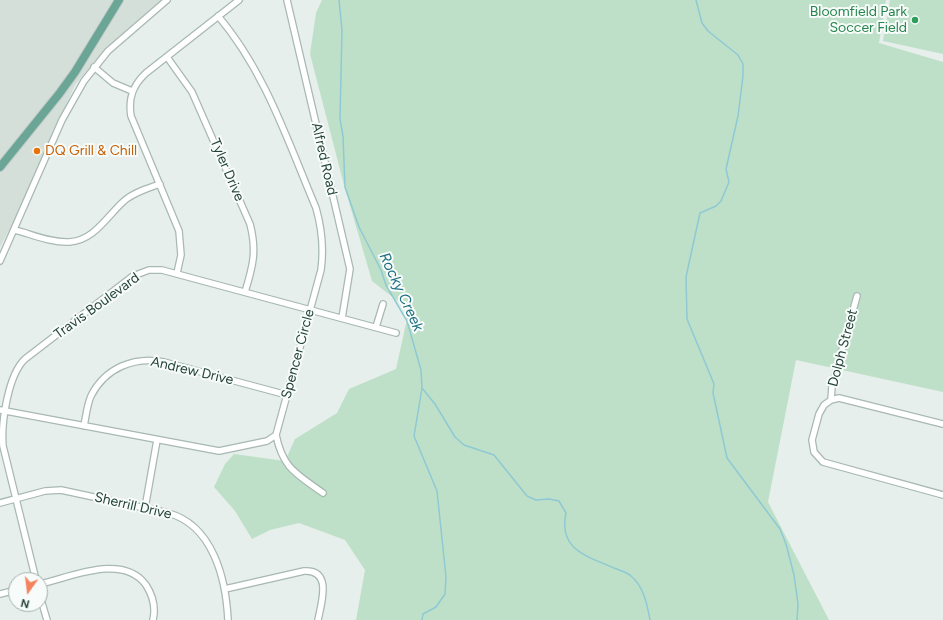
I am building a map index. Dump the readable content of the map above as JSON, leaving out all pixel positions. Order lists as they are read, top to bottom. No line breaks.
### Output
{"streets":{"street":["Alfred Road","Tyler Drive","Travis Boulevard","Dolph Street","Spencer Circle","Andrew Drive","Sherrill Drive"]},"crossings":[["Alfred Road","Travis Boulevard"],["Tyler Drive","Travis Boulevard"],["Travis Boulevard","Spencer Circle"],["Travis Boulevard","Sherrill Drive"],["Spencer Circle","Andrew Drive"]],"water":["Rocky Creek"],"places":["Bloomfield Park Soccer Field","DQ Grill & Chill"],"north":"bottom"}
